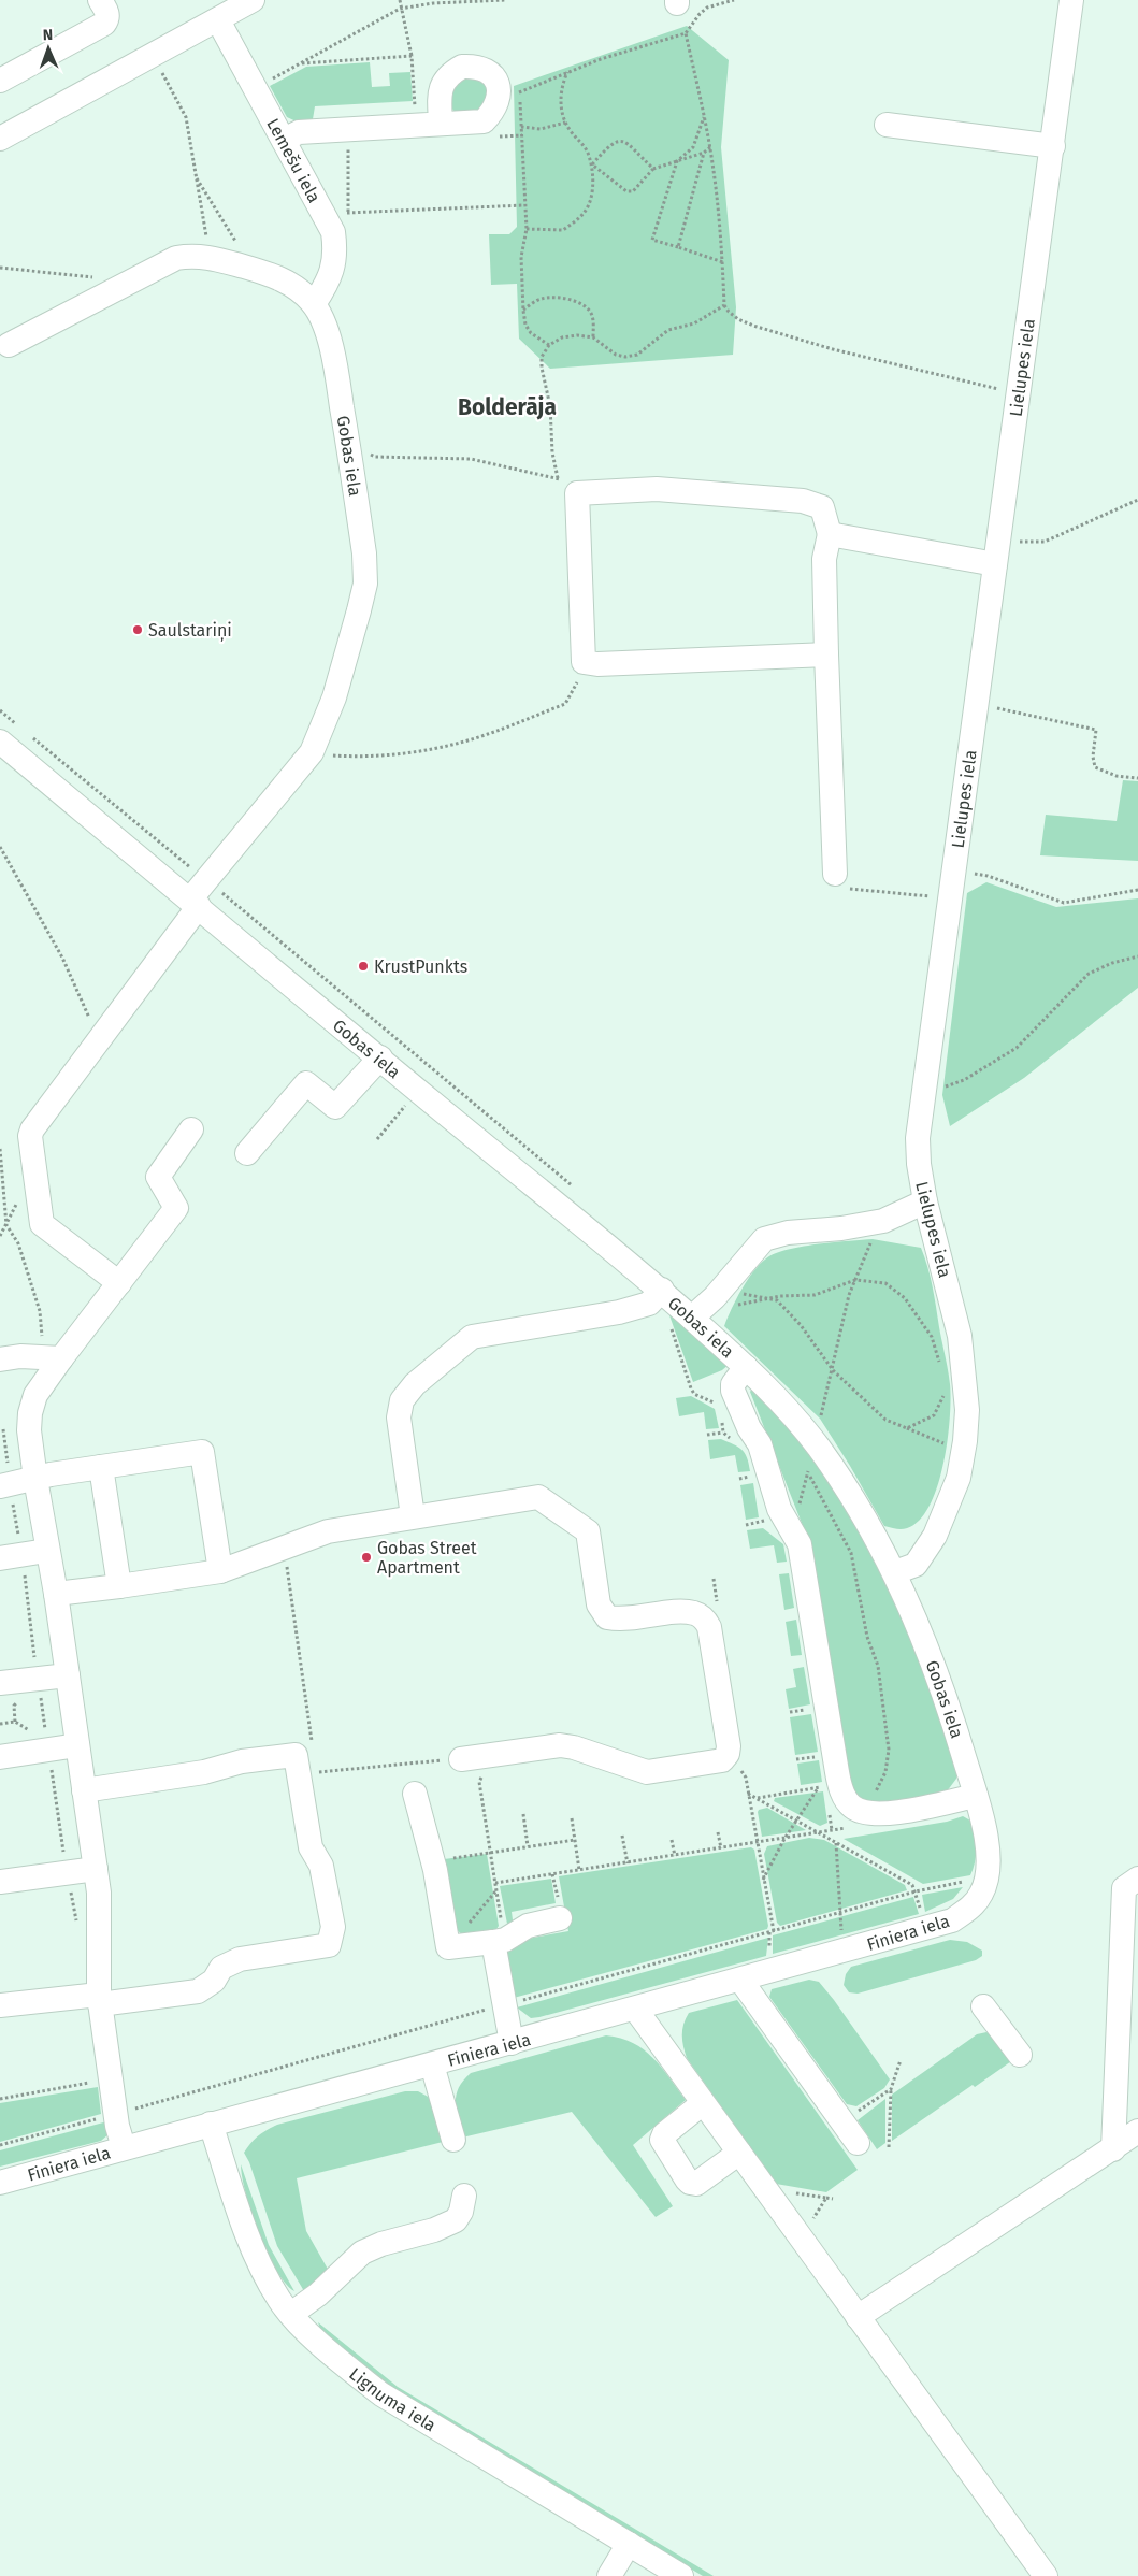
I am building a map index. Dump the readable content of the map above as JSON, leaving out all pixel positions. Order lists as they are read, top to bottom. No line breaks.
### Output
{"streets":{"street":["Lemešu iela","Lielupes iela","Gobas iela","Finiera iela","Lignuma iela"]},"crossings":[["Lemešu iela","Gobas iela"],["Lielupes iela","Gobas iela"],["Gobas iela","Finiera iela"],["Finiera iela","Lignuma iela"]],"districts":["Bolderāja"],"places":["Saulstariņi","KrustPunkts","Gobas Street Apartment"],"north":"top"}
